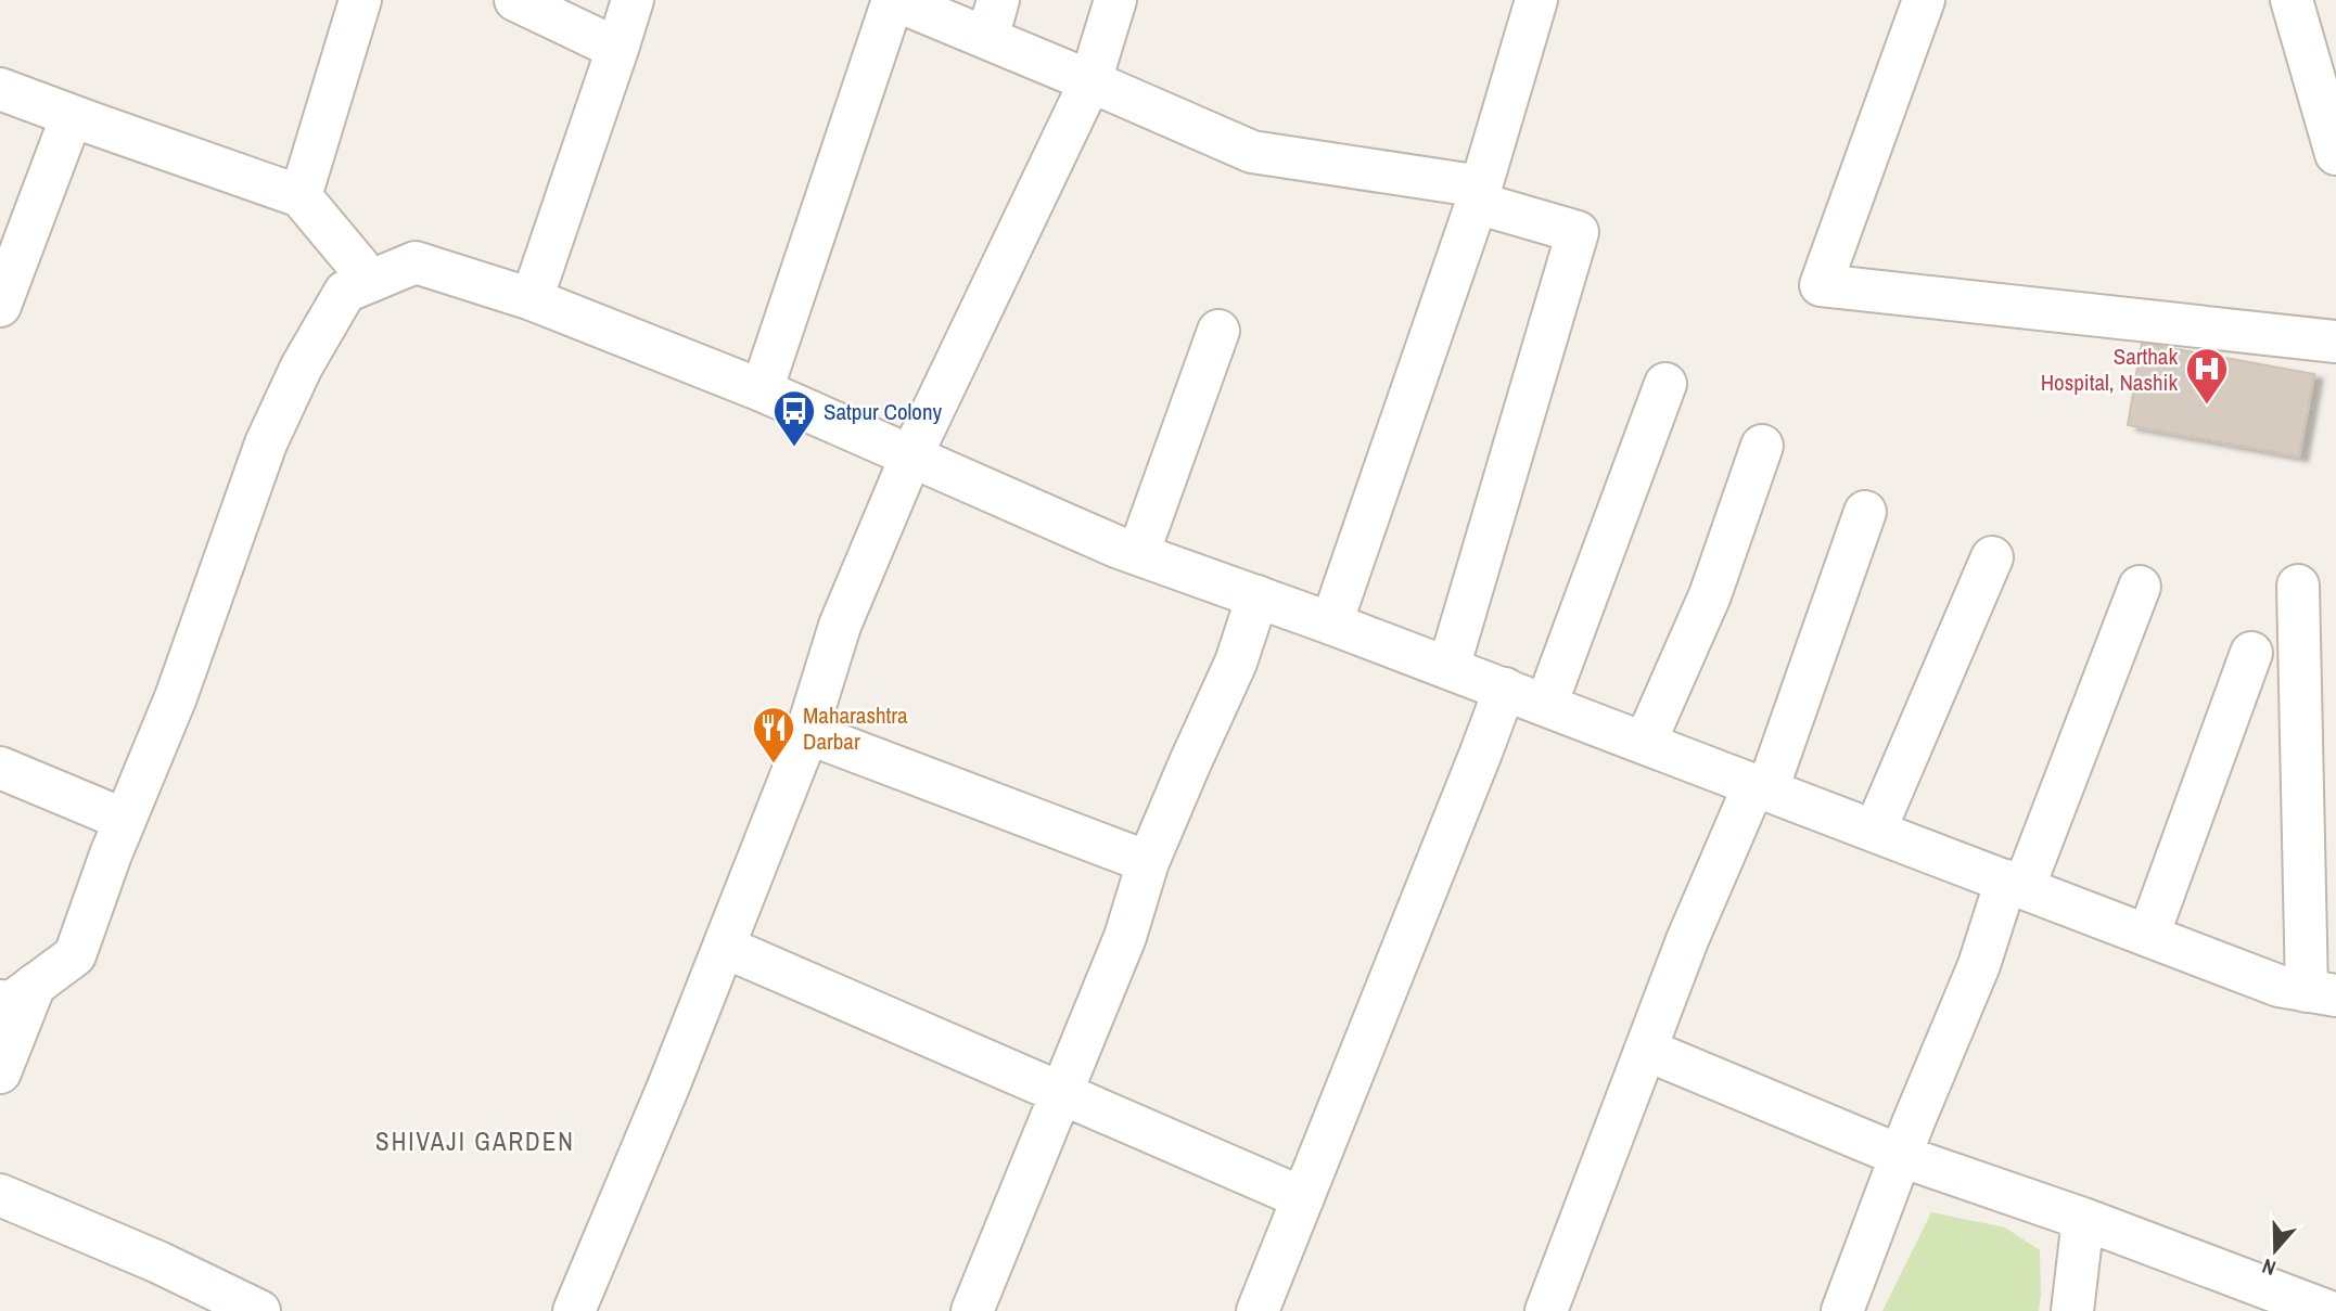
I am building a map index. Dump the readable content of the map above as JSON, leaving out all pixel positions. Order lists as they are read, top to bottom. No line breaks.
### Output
{"districts":["SHIVAJI GARDEN"],"places":{"hospital":["Sarthak Hospital, Nashik"],"bus stop":["Satpur Colony"],"restaurant":["Maharashtra Darbar"]},"north":"bottom"}
